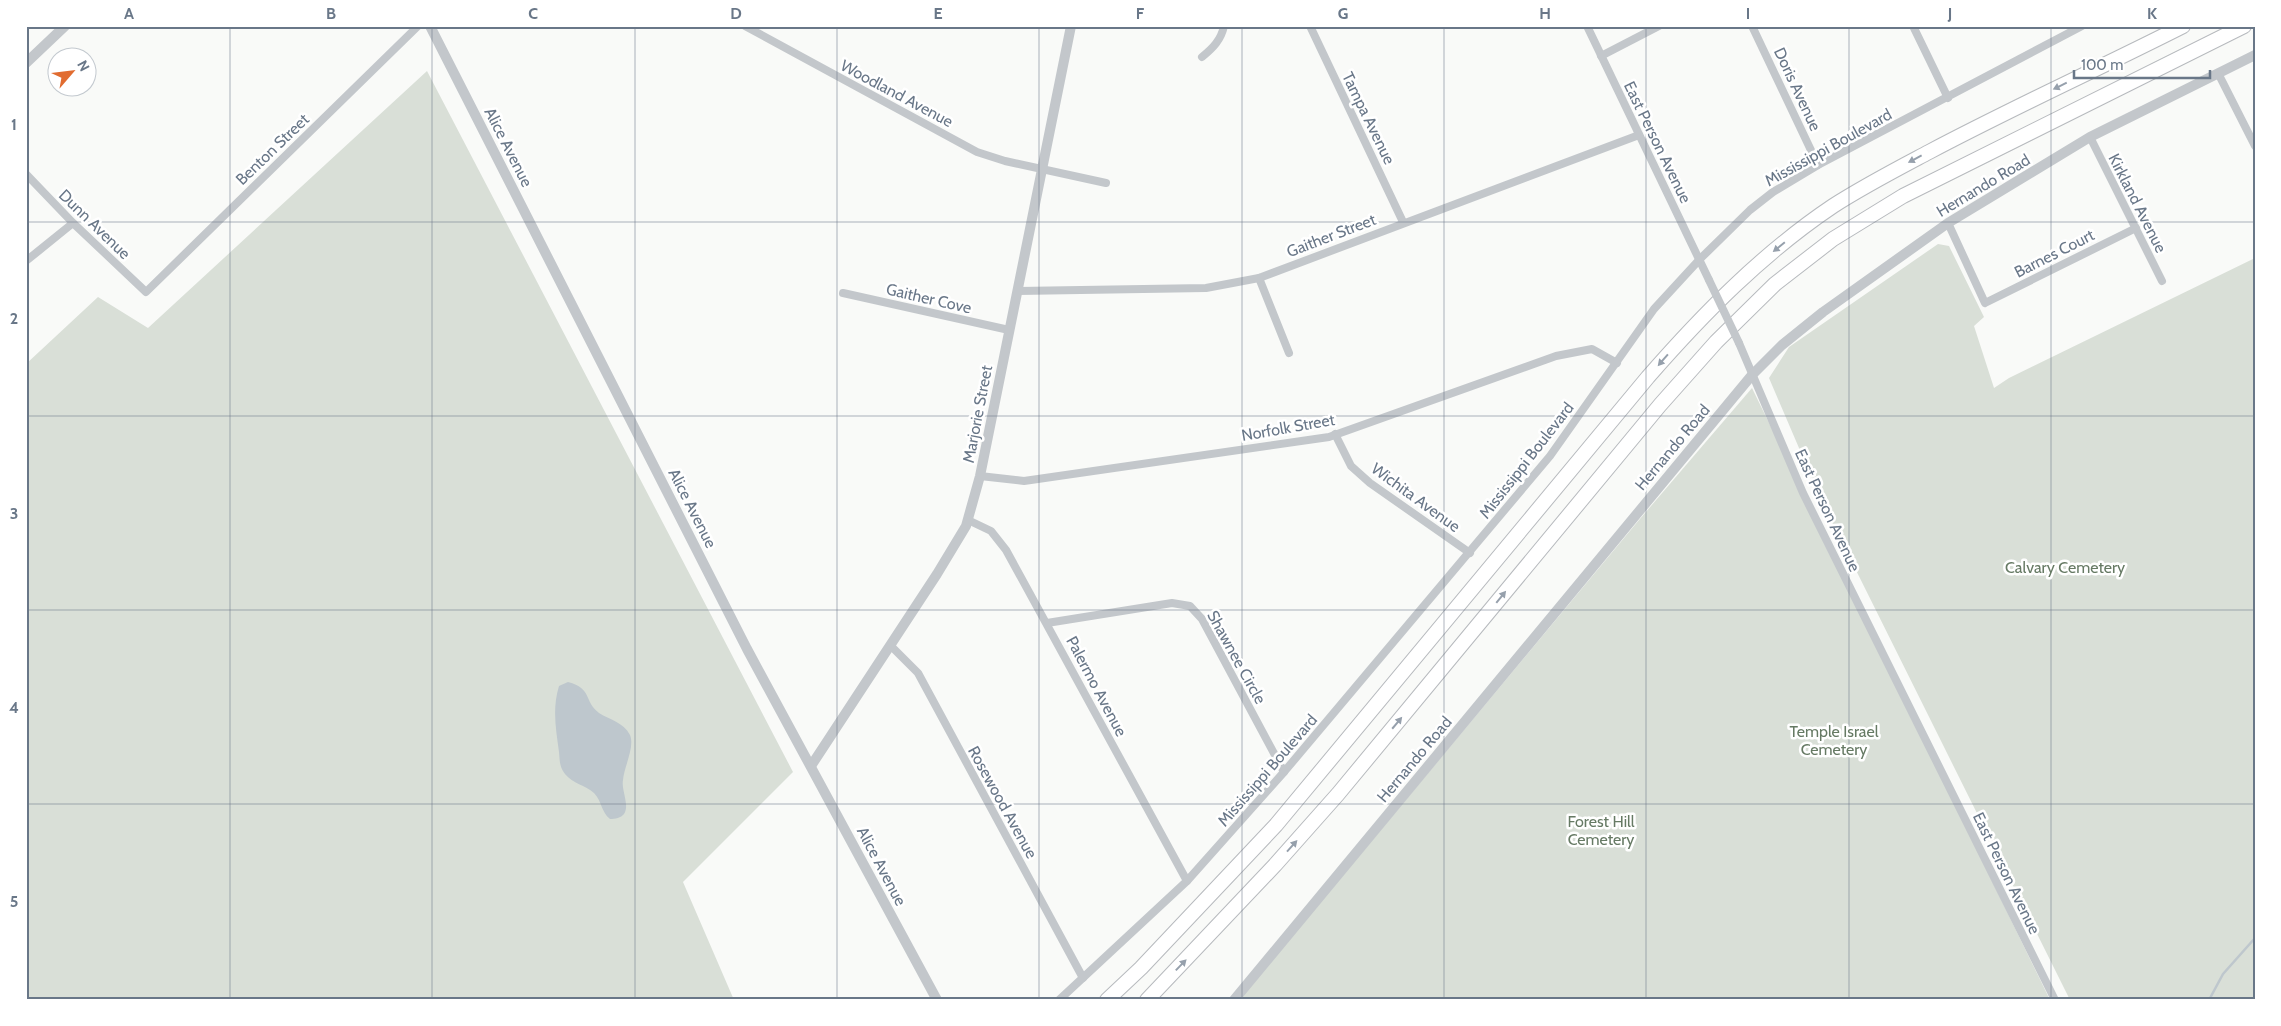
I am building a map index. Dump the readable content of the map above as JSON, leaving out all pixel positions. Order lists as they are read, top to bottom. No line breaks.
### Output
{"streets":{"street":["Doris Avenue","Woodland Avenue","Tampa Avenue","East Person Avenue","Alice Avenue","Mississippi Boulevard","Benton Street","Hernando Road","Kirkland Avenue","Dunn Avenue","Gaither Street","Barnes Court","Gaither Cove","Marjorie Street","Norfolk Street","Wichita Avenue","Shawnee Circle","Palermo Avenue","Rosewood Avenue"]},"crossings":[["Doris Avenue","Mississippi Boulevard"],["Woodland Avenue","Marjorie Street"],["Tampa Avenue","Gaither Street"],["East Person Avenue","Mississippi Boulevard"],["East Person Avenue","Hernando Road"],["East Person Avenue","Gaither Street"],["Alice Avenue","Marjorie Street"],["Mississippi Boulevard","Norfolk Street"],["Mississippi Boulevard","Wichita Avenue"],["Mississippi Boulevard","Shawnee Circle"],["Mississippi Boulevard","Palermo Avenue"],["Mississippi Boulevard","Rosewood Avenue"],["Benton Street","Dunn Avenue"],["Hernando Road","Kirkland Avenue"],["Hernando Road","Barnes Court"],["Kirkland Avenue","Barnes Court"],["Gaither Street","Marjorie Street"],["Gaither Cove","Marjorie Street"],["Marjorie Street","Norfolk Street"],["Marjorie Street","Palermo Avenue"],["Marjorie Street","Rosewood Avenue"],["Norfolk Street","Wichita Avenue"],["Shawnee Circle","Palermo Avenue"]],"parks":["Calvary Cemetery","Temple Israel Cemetery","Forest Hill Cemetery"],"scale_bar":"100 m","north":"top right","grid":{"columns":["A","B","C","D","E","F","G","H","I","J","K"],"rows":["1","2","3","4","5"]}}
